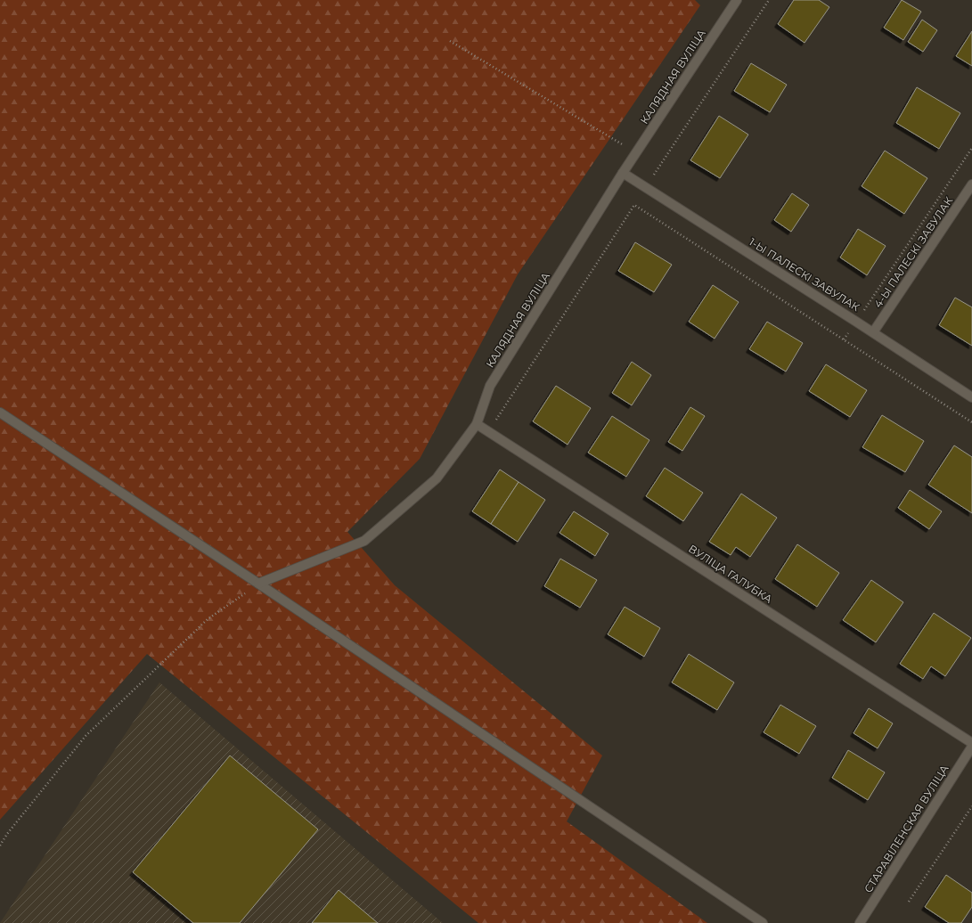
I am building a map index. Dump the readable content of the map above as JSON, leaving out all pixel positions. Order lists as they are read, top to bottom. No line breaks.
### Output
{"streets":{"street":["КАЛЯДНАЯ ВУЛІЦА","4-Ы ПАЛЕСКІ ЗАВУЛАК","1-Ы ПАЛЕСКІ ЗАВУЛАК","ВУЛІЦА ГАЛУБКА","СТАРАВІЛЕНСКАЯ ВУЛІЦА"]},"crossings":[["КАЛЯДНАЯ ВУЛІЦА","1-Ы ПАЛЕСКІ ЗАВУЛАК"],["КАЛЯДНАЯ ВУЛІЦА","ВУЛІЦА ГАЛУБКА"],["4-Ы ПАЛЕСКІ ЗАВУЛАК","1-Ы ПАЛЕСКІ ЗАВУЛАК"]]}
